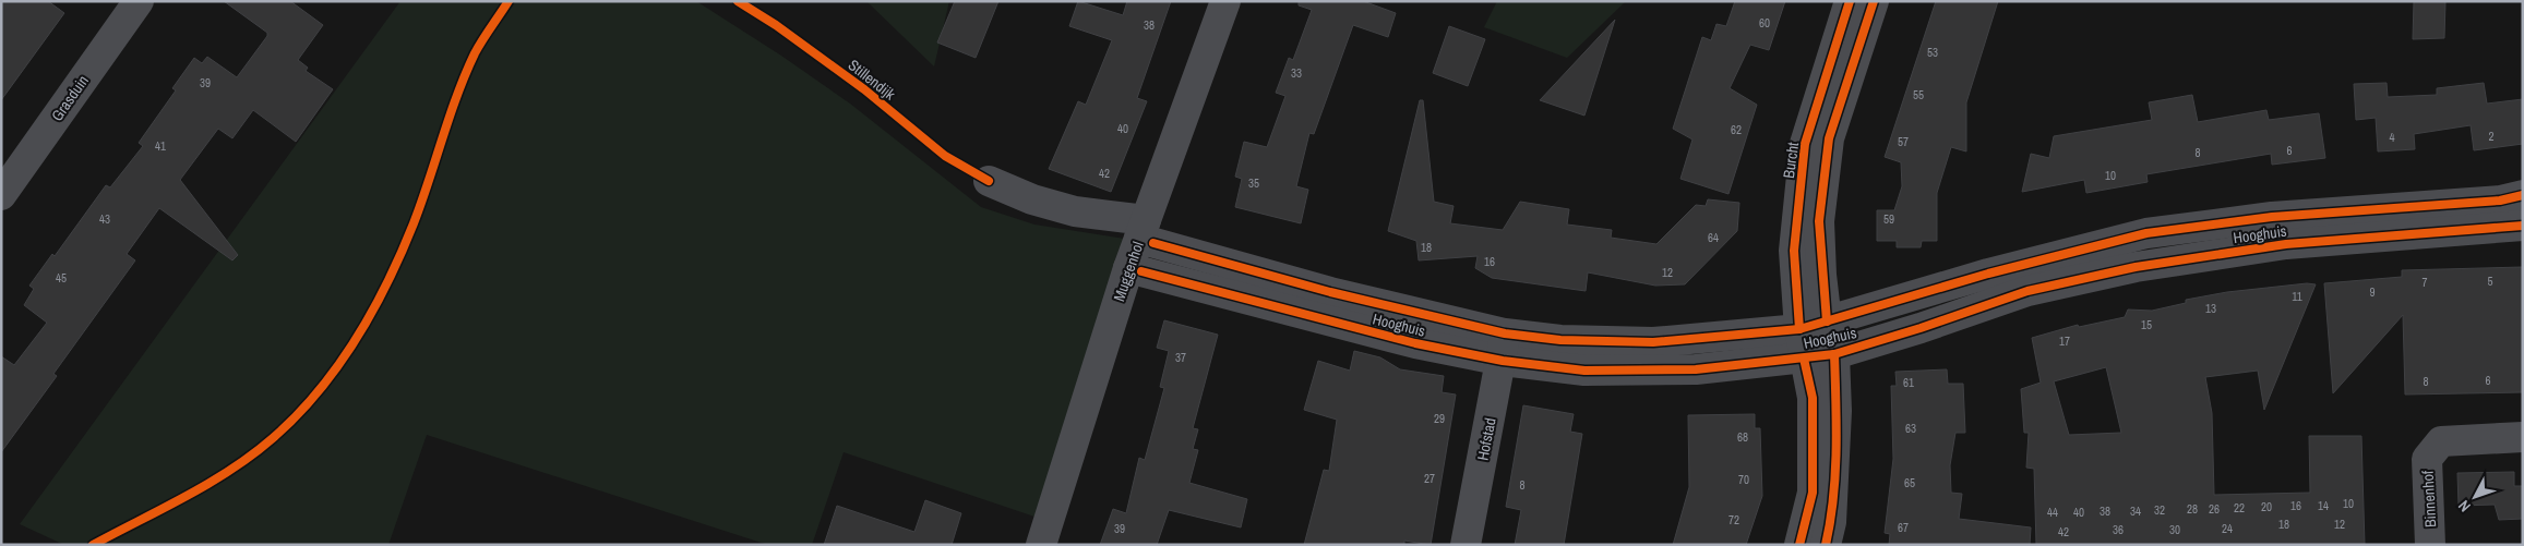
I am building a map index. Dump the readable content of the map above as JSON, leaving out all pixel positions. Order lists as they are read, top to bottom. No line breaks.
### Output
{"streets":{"street":["Grasduin","Burcht","Hooghuis","Muggenhol","Hofstad","Binnenhof"],"cycle path":["Stillendijk"]},"crossings":[["Burcht","Hooghuis"],["Hooghuis","Muggenhol"],["Hooghuis","Hofstad"]],"house_numbers":["60","38","53","33","39","55","40","62","2","4","57","41","6","8","42","10","35","43","59","64","18","16","12","45","5","7","9","11","13","15","17","37","6","8","61","29","63","68","27","70","65","8","10","16","14","20","22","28","26","32","38","34","44","40","72","18","12","67","39","24","36","30","42"],"north":"bottom left"}
